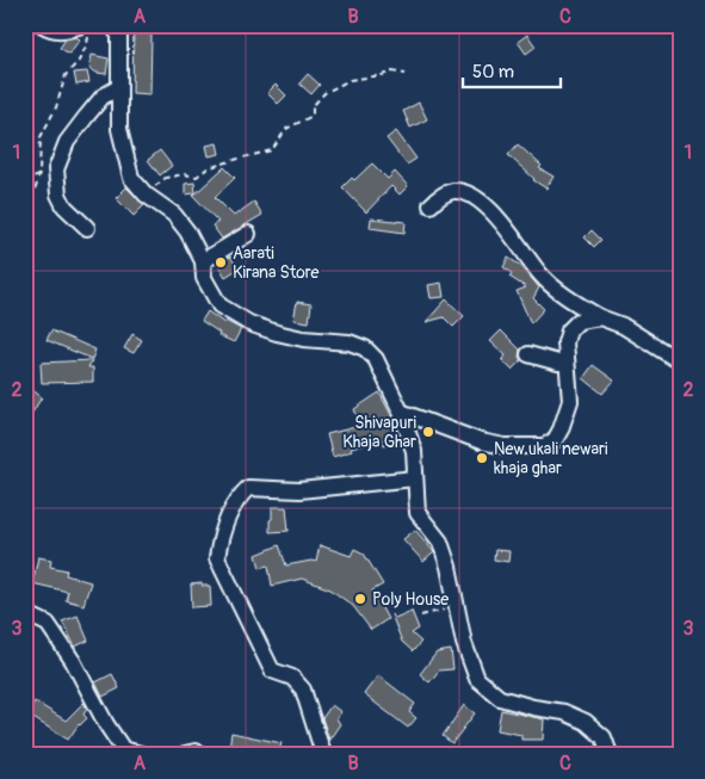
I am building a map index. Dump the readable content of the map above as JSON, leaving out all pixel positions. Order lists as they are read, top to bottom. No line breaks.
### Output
{"places":["Aarati Kirana Store","Shivapuri Khaja Ghar","New ukali newari khaja ghar","Poly House"],"scale_bar":"50 m","grid":{"columns":["A","B","C"],"rows":["1","2","3"]}}
